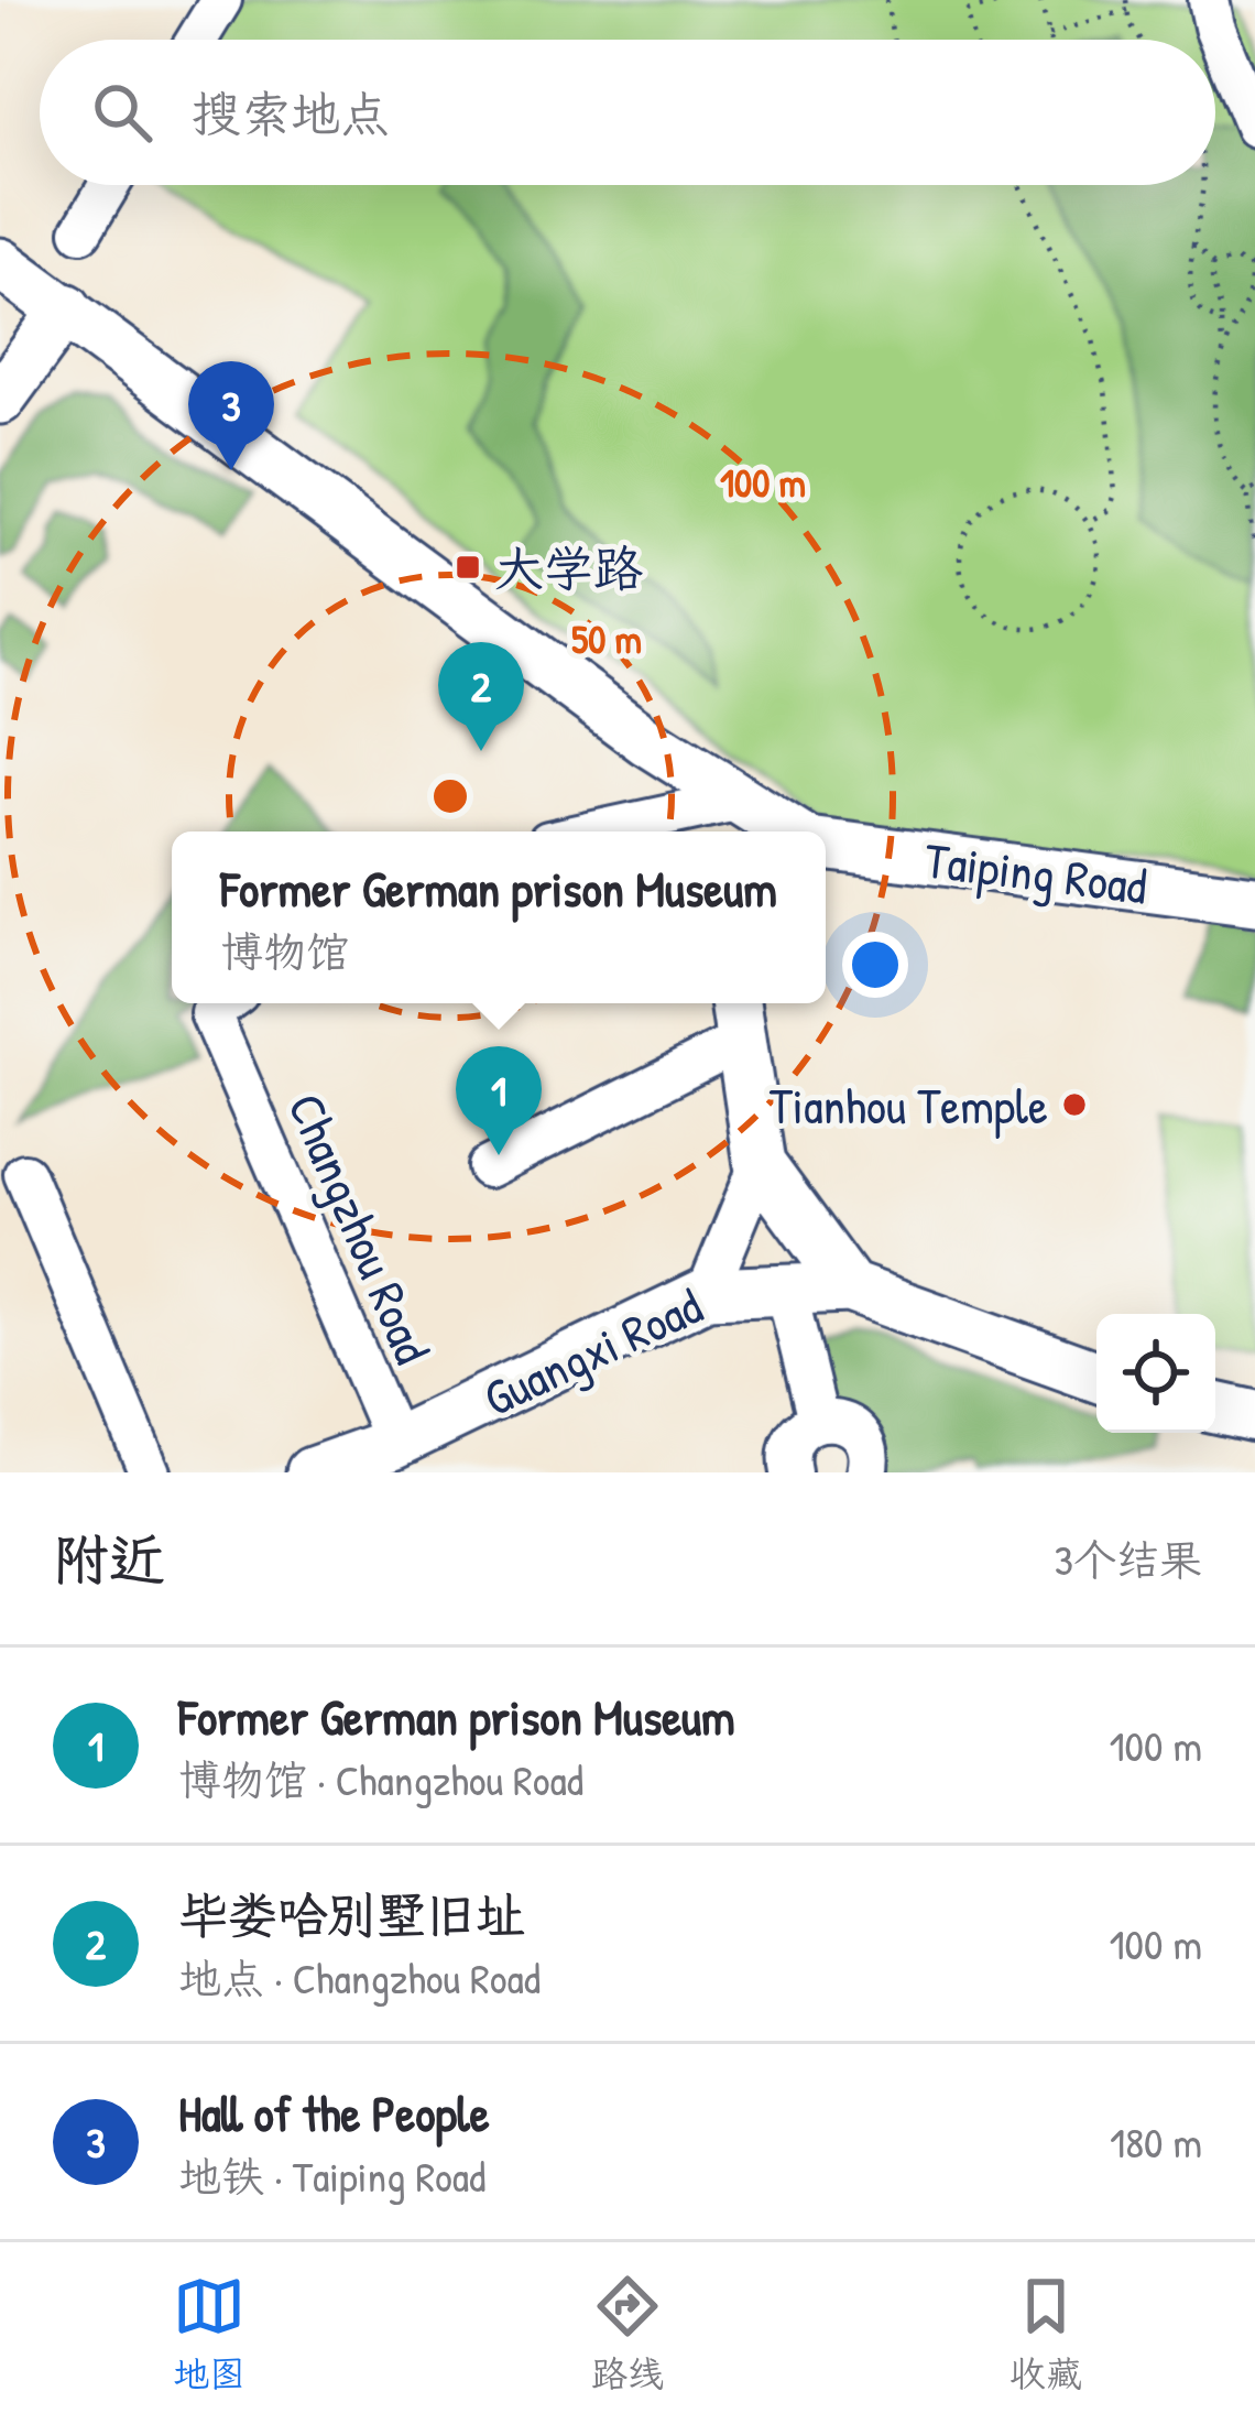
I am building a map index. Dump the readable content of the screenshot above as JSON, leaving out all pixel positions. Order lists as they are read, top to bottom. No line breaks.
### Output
{"streets":{"main road":["Taiping Road","Guangxi Road"],"street":["Changzhou Road"]},"crossings":[["Changzhou Road","Guangxi Road"]],"places":{"transit":["大学路"],"other":["Tianhou Temple"]},"page":{"search":"搜索地点","pins":["3","2","1"],"popup":["Former German prison Museum","博物馆"],"heading":["附近","3个结果"],"list":[{"mark":"1","name":"Former German prison Museum","note":"博物馆 · Changzhou Road","value":"100 m"},{"mark":"2","name":"毕娄哈别墅旧址","note":"地点 · Changzhou Road","value":"100 m"},{"mark":"3","name":"Hall of the People","note":"地铁 · Taiping Road","value":"180 m"}],"nav":["地图","路线","收藏"]},"rings":["100 m","50 m"]}
